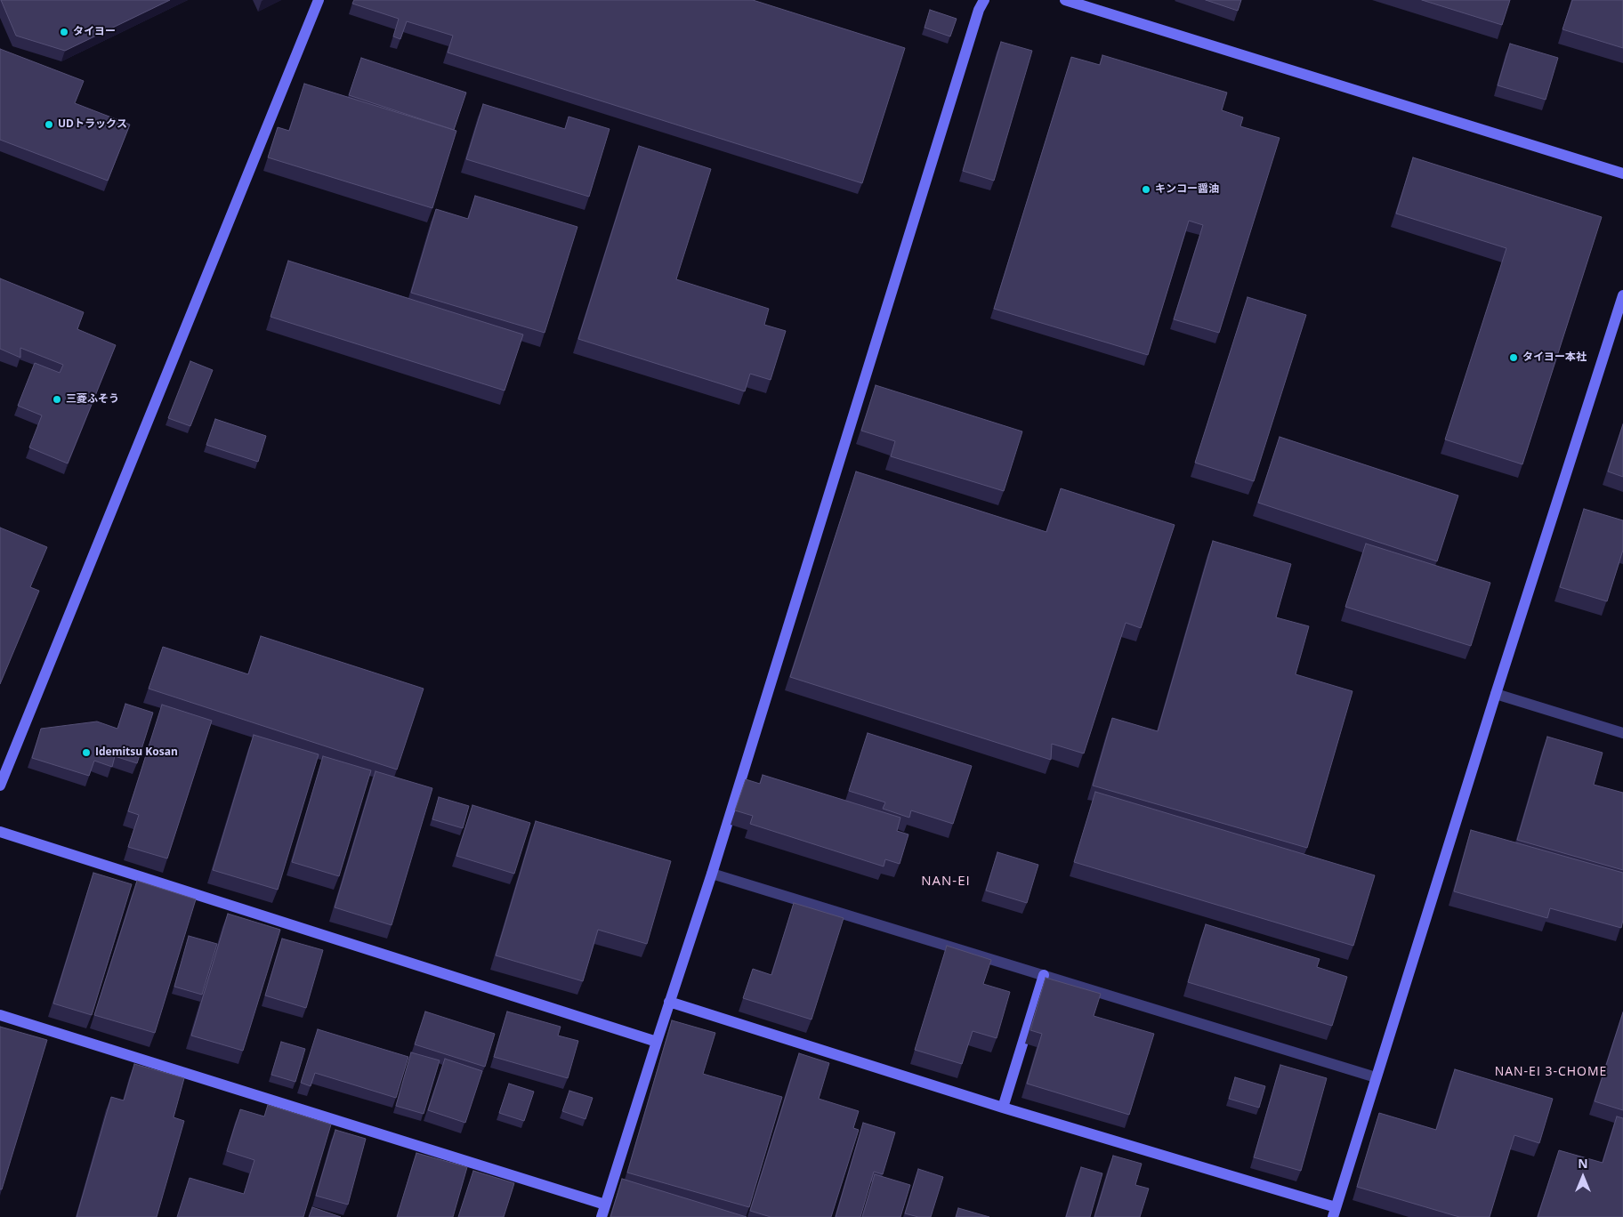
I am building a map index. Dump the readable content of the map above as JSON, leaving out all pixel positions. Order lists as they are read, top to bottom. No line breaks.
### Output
{"districts":["NAN-EI","NAN-EI 3-CHOME"],"places":["タイヨー","UDトラックス","キンコー醤油","タイヨー本社","三菱ふそう","Idemitsu Kosan"],"north":"top"}
